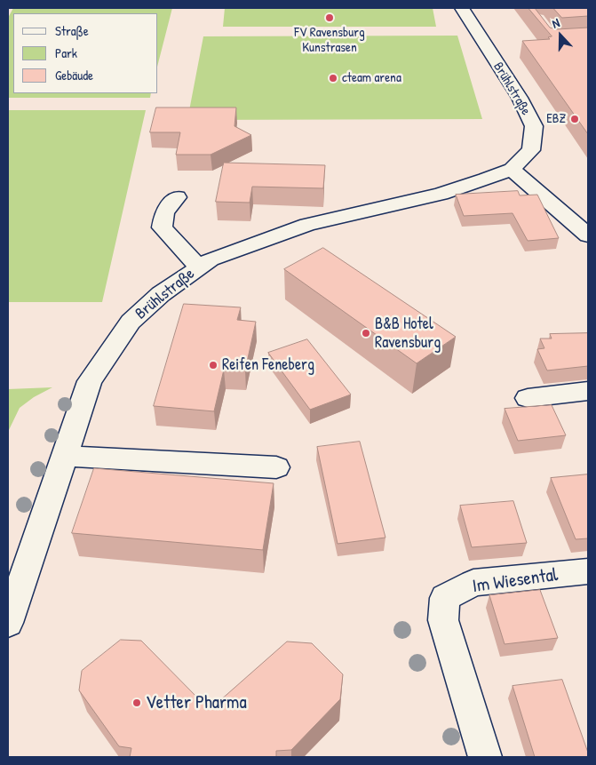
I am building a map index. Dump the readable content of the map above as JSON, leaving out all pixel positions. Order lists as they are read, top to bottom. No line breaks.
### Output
{"streets":{"street":["Brühlstraße","Im Wiesental"]},"places":["FV Ravensburg Kunstrasen","cteam arena","EBZ","B&B Hotel Ravensburg","Reifen Feneberg","Vetter Pharma"],"legend":["Straße","Park","Gebäude"],"north":"top"}
